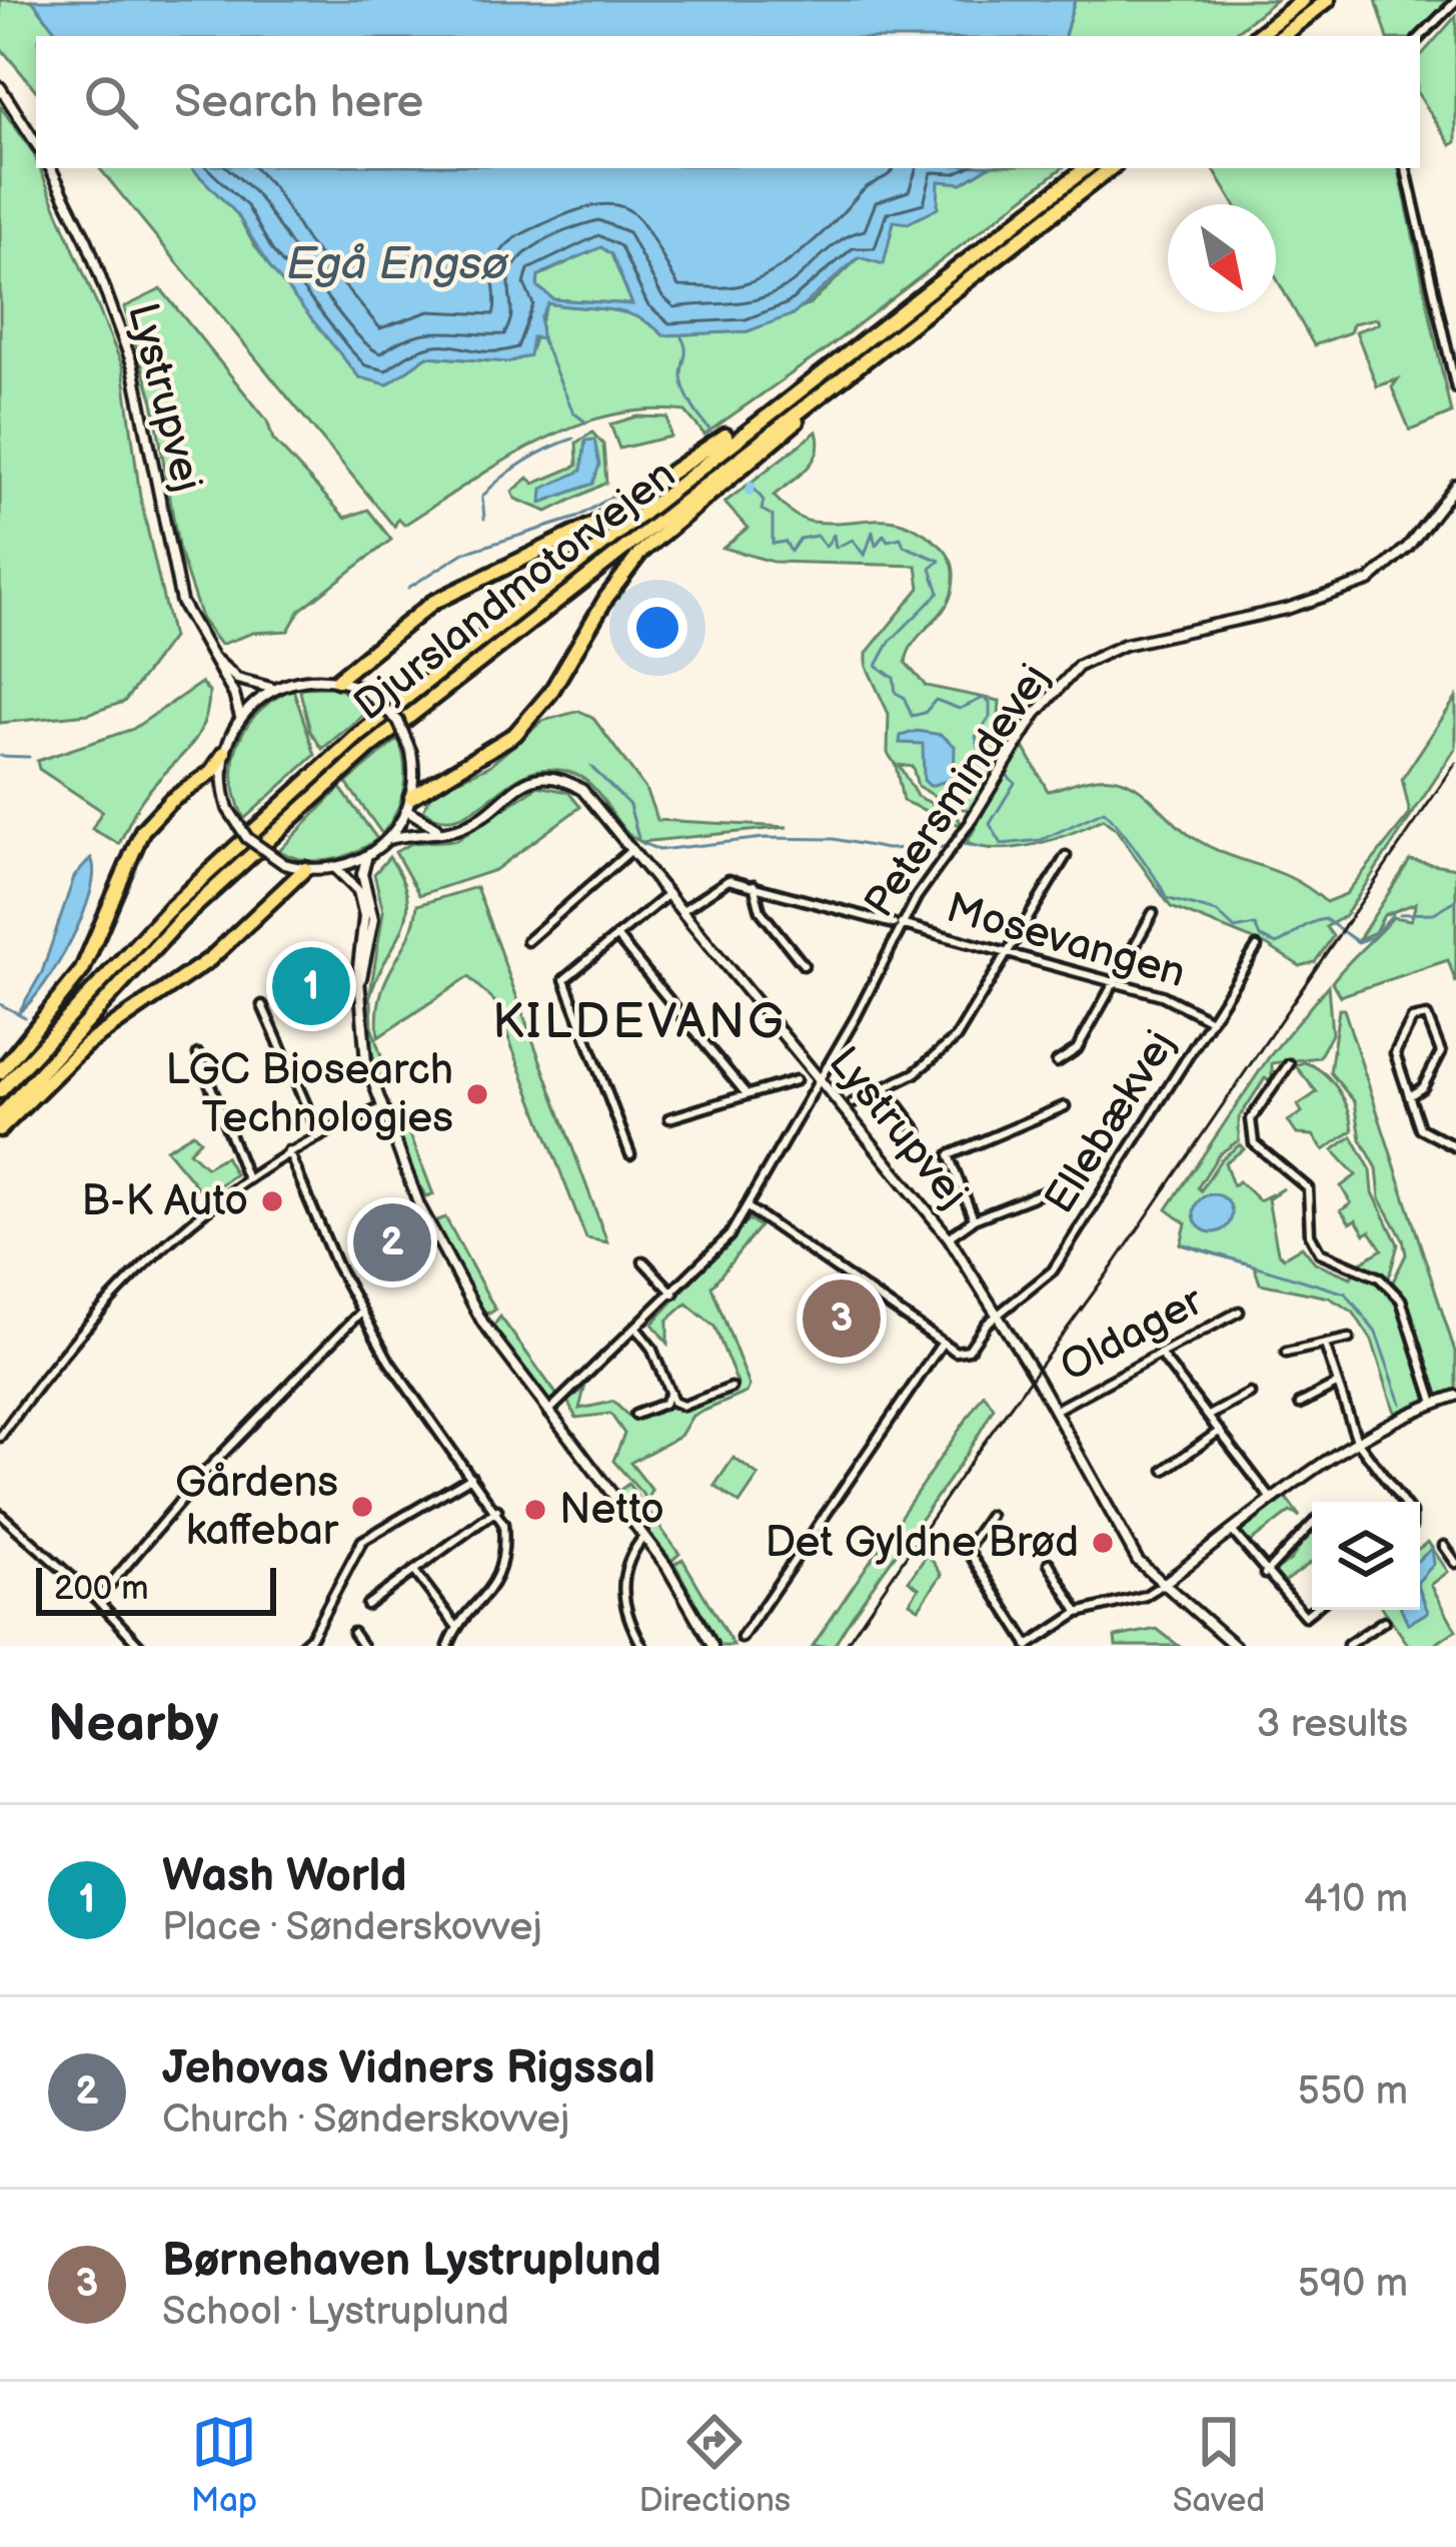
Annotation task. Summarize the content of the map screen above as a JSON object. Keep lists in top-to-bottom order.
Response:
{
  "streets": {
    "highway": ["Djurslandmotorvejen"],
    "street": [
      "Lystrupvej",
      "Petersmindevej",
      "Mosevangen",
      "Ellebækvej",
      "Oldager"
    ]
  },
  "crossings": [
    ["Lystrupvej", "Petersmindevej"],
    ["Lystrupvej", "Mosevangen"],
    ["Lystrupvej", "Ellebækvej"],
    ["Lystrupvej", "Oldager"],
    ["Petersmindevej", "Mosevangen"],
    ["Mosevangen", "Ellebækvej"]
  ],
  "districts": ["KILDEVANG"],
  "water": ["Egå Engsø"],
  "places": [
    "LGC Biosearch Technologies",
    "B-K Auto",
    "Gårdens kaffebar",
    "Netto",
    "Det Gyldne Brød"
  ],
  "scale_bar": "200 m",
  "north": "bottom right",
  "page": {
    "search": "Search here",
    "pins": ["1", "2", "3"],
    "scale": "200 m",
    "heading": ["Nearby", "3 results"],
    "list": [
      {
        "mark": "1",
        "name": "Wash World",
        "note": "Place · Sønderskovvej",
        "value": "410 m"
      },
      {
        "mark": "2",
        "name": "Jehovas Vidners Rigssal",
        "note": "Church · Sønderskovvej",
        "value": "550 m"
      },
      {
        "mark": "3",
        "name": "Børnehaven Lystruplund",
        "note": "School · Lystruplund",
        "value": "590 m"
      }
    ],
    "nav": ["Map", "Directions", "Saved"]
  }
}
